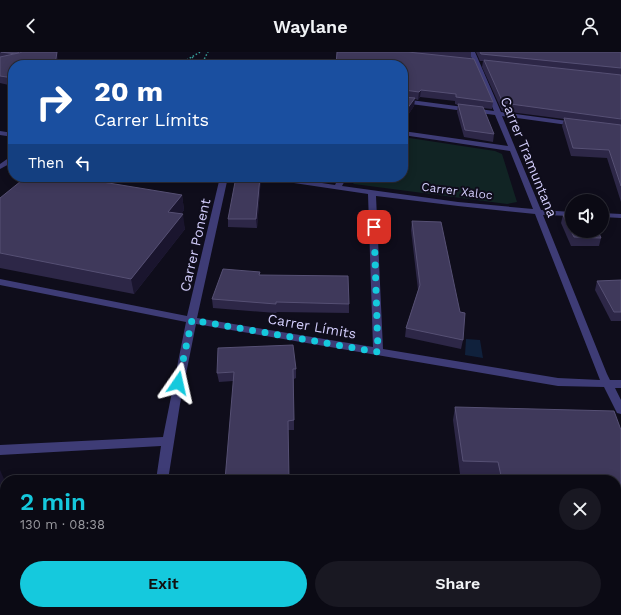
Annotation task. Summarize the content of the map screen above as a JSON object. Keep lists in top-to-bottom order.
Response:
{
  "streets": {
    "street": [
      "Carrer Tramuntana",
      "Carrer Xaloc",
      "Carrer Ponent",
      "Carrer Límits"
    ]
  },
  "crossings": [
    ["Carrer Tramuntana", "Carrer Xaloc"],
    ["Carrer Tramuntana", "Carrer Límits"],
    ["Carrer Ponent", "Carrer Límits"]
  ],
  "page": {
    "header": "Waylane",
    "turn": ["20 m", "Carrer Límits"],
    "then": "Then",
    "heading": ["2 min", "130 m · 08:38"],
    "buttons": ["Exit", "Share"]
  }
}
